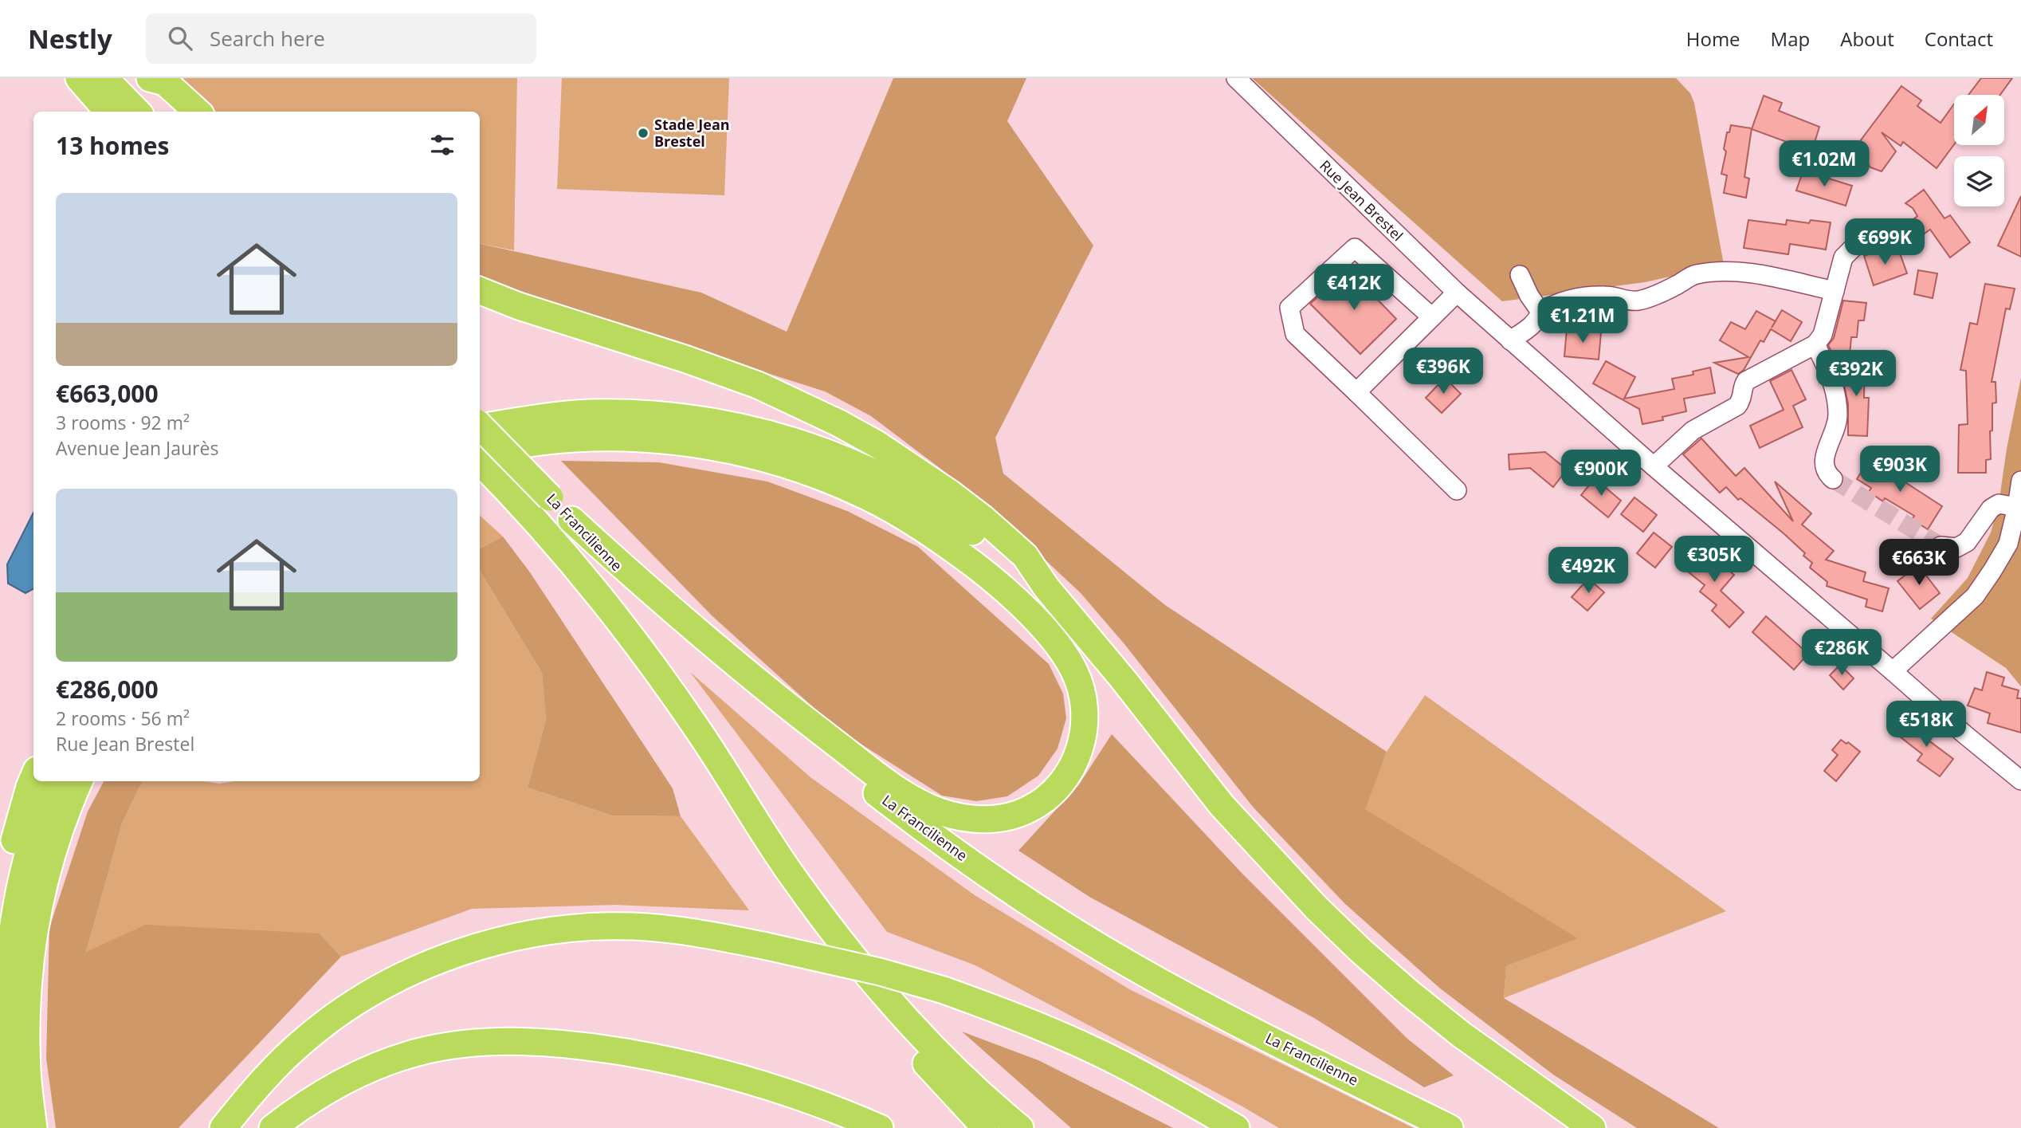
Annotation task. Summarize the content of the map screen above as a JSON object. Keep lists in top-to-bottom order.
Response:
{
  "streets": {
    "highway": ["La Francilienne"],
    "street": ["Rue Jean Brestel"]
  },
  "places": ["Stade Jean Brestel"],
  "north": "top right",
  "page": {
    "header": "Nestly",
    "search": "Search here",
    "nav": [
      "Home",
      "Map",
      "About",
      "Contact"
    ],
    "heading": "13 homes",
    "price": [
      "€1.02M",
      "€699K",
      "€412K",
      "€1.21M",
      "€396K",
      "€392K",
      "€903K",
      "€900K",
      "€305K",
      "€663K",
      "€492K",
      "€286K",
      "€518K"
    ],
    "list": [
      {
        "name": "€663,000",
        "note": "3 rooms · 92 m² · Avenue Jean Jaurès"
      },
      {
        "name": "€286,000",
        "note": "2 rooms · 56 m² · Rue Jean Brestel"
      }
    ]
  }
}
